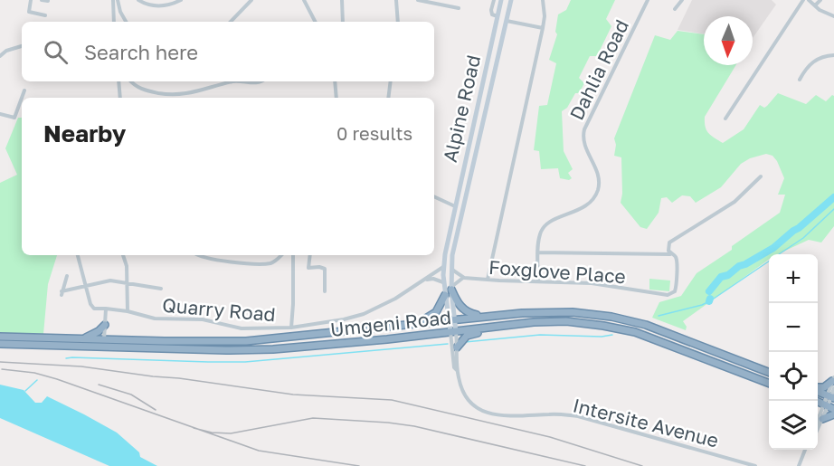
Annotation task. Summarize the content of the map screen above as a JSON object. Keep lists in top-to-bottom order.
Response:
{
  "streets": {
    "highway": ["Umgeni Road"],
    "main road": ["Alpine Road"],
    "street": [
      "Dahlia Road",
      "Foxglove Place",
      "Quarry Road",
      "Intersite Avenue"
    ]
  },
  "crossings": [
    ["Dahlia Road", "Foxglove Place"],
    ["Alpine Road", "Foxglove Place"],
    ["Alpine Road", "Quarry Road"],
    ["Alpine Road", "Umgeni Road"],
    ["Umgeni Road", "Intersite Avenue"]
  ],
  "north": "bottom",
  "page": {
    "search": "Search here",
    "heading": ["Nearby", "0 results"],
    "map_buttons": ["+", "−"]
  }
}
